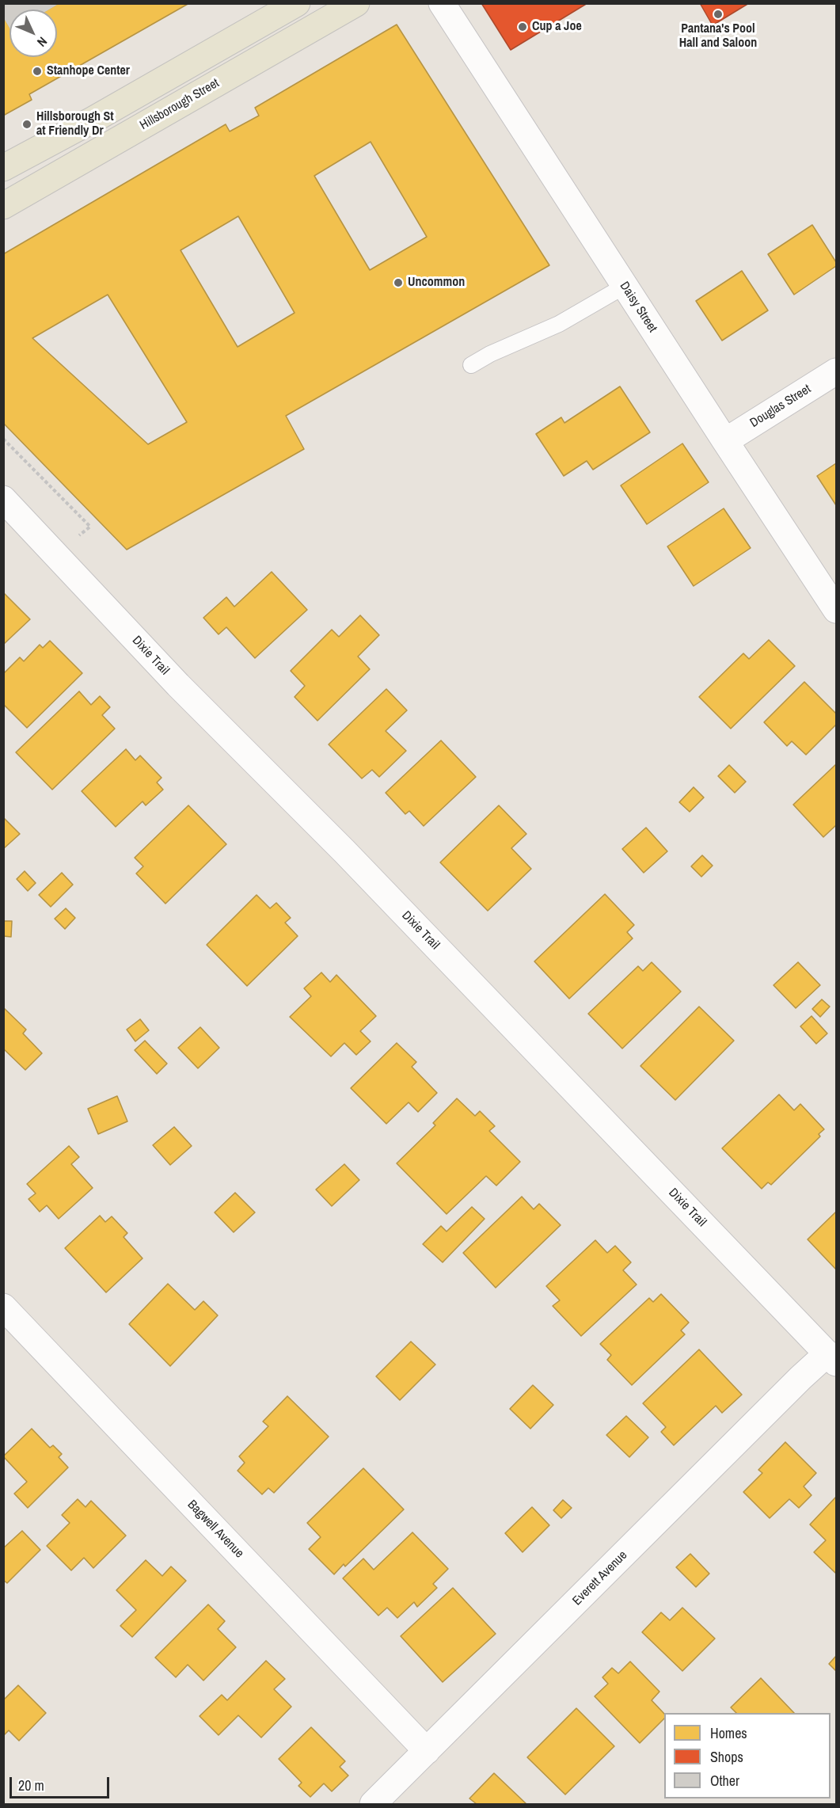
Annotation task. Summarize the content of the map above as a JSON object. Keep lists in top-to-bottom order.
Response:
{
  "streets": {
    "main road": ["Hillsborough Street"],
    "street": [
      "Daisy Street",
      "Douglas Street",
      "Dixie Trail",
      "Bagwell Avenue",
      "Everett Avenue"
    ]
  },
  "crossings": [
    ["Daisy Street", "Douglas Street"],
    ["Dixie Trail", "Everett Avenue"],
    ["Bagwell Avenue", "Everett Avenue"]
  ],
  "places": [
    "Pantana's Pool Hall and Saloon",
    "Cup a Joe",
    "Stanhope Center",
    "Hillsborough St at Friendly Dr",
    "Uncommon"
  ],
  "legend": ["Homes", "Shops", "Other"],
  "scale_bar": "20 m",
  "north": "bottom right"
}
